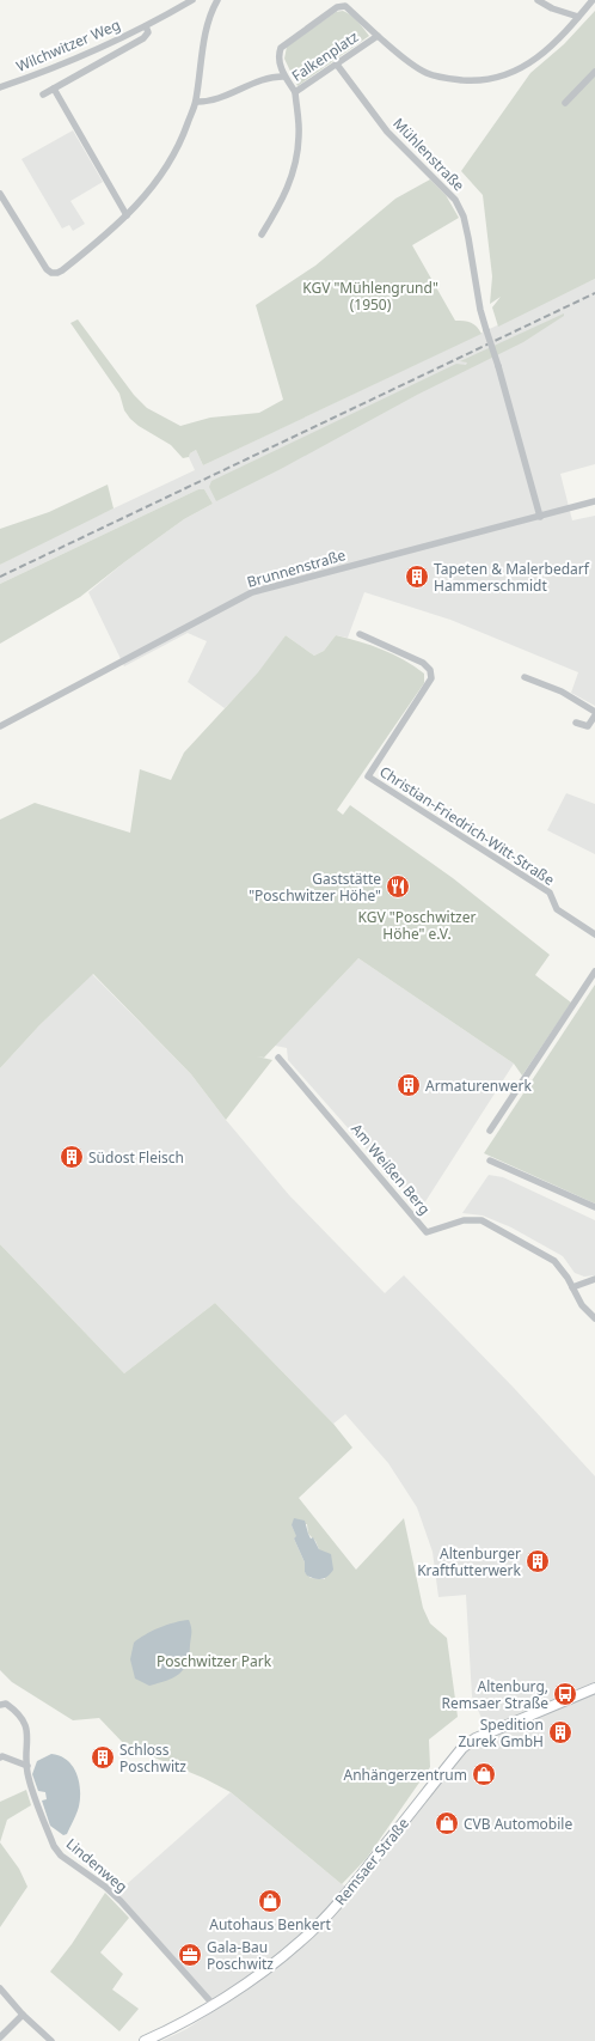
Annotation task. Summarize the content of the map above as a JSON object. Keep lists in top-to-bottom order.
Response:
{
  "streets": {
    "street": [
      "Wilchwitzer Weg",
      "Falkenplatz",
      "Mühlenstraße",
      "Brunnenstraße",
      "Christian-Friedrich-Witt-Straße",
      "Am Weißen Berg",
      "Remsaer Straße",
      "Lindenweg"
    ]
  },
  "crossings": [
    ["Falkenplatz", "Mühlenstraße"],
    ["Mühlenstraße", "Brunnenstraße"],
    ["Remsaer Straße", "Lindenweg"]
  ],
  "parks": ["KGV \"Mühlengrund\" (1950)", "KGV \"Poschwitzer Höhe\" e.V.", "Poschwitzer Park"],
  "places": {
    "building": [
      "Tapeten & Malerbedarf Hammerschmidt",
      "Armaturenwerk",
      "Südost Fleisch",
      "Altenburger Kraftfutterwerk",
      "Spedition Zurek GmbH",
      "Schloss Poschwitz"
    ],
    "restaurant": ["Gaststätte \"Poschwitzer Höhe\""],
    "bus stop": ["Altenburg, Remsaer Straße"],
    "shop": ["Anhängerzentrum", "CVB Automobile", "Autohaus Benkert"],
    "office": ["Gala-Bau Poschwitz"]
  }
}
